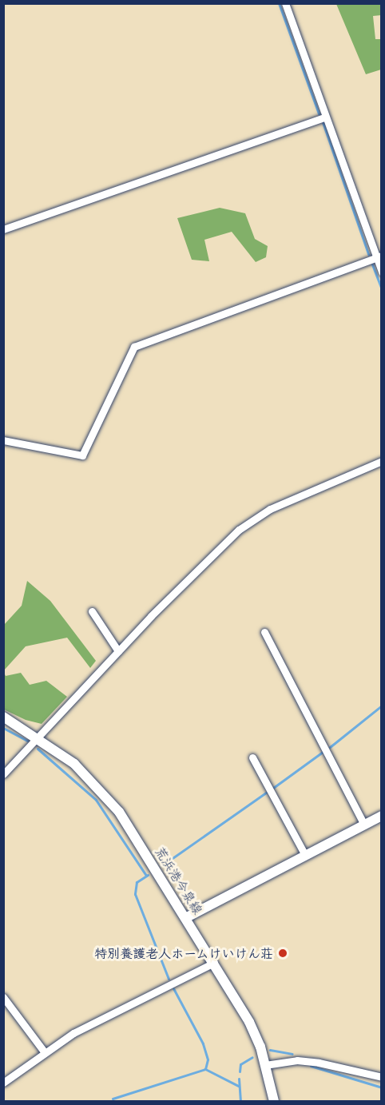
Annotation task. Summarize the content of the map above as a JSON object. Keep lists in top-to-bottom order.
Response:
{
  "streets": {
    "main road": ["荒浜港今泉線"]
  },
  "places": ["特別養護老人ホームけいけん荘"]
}
